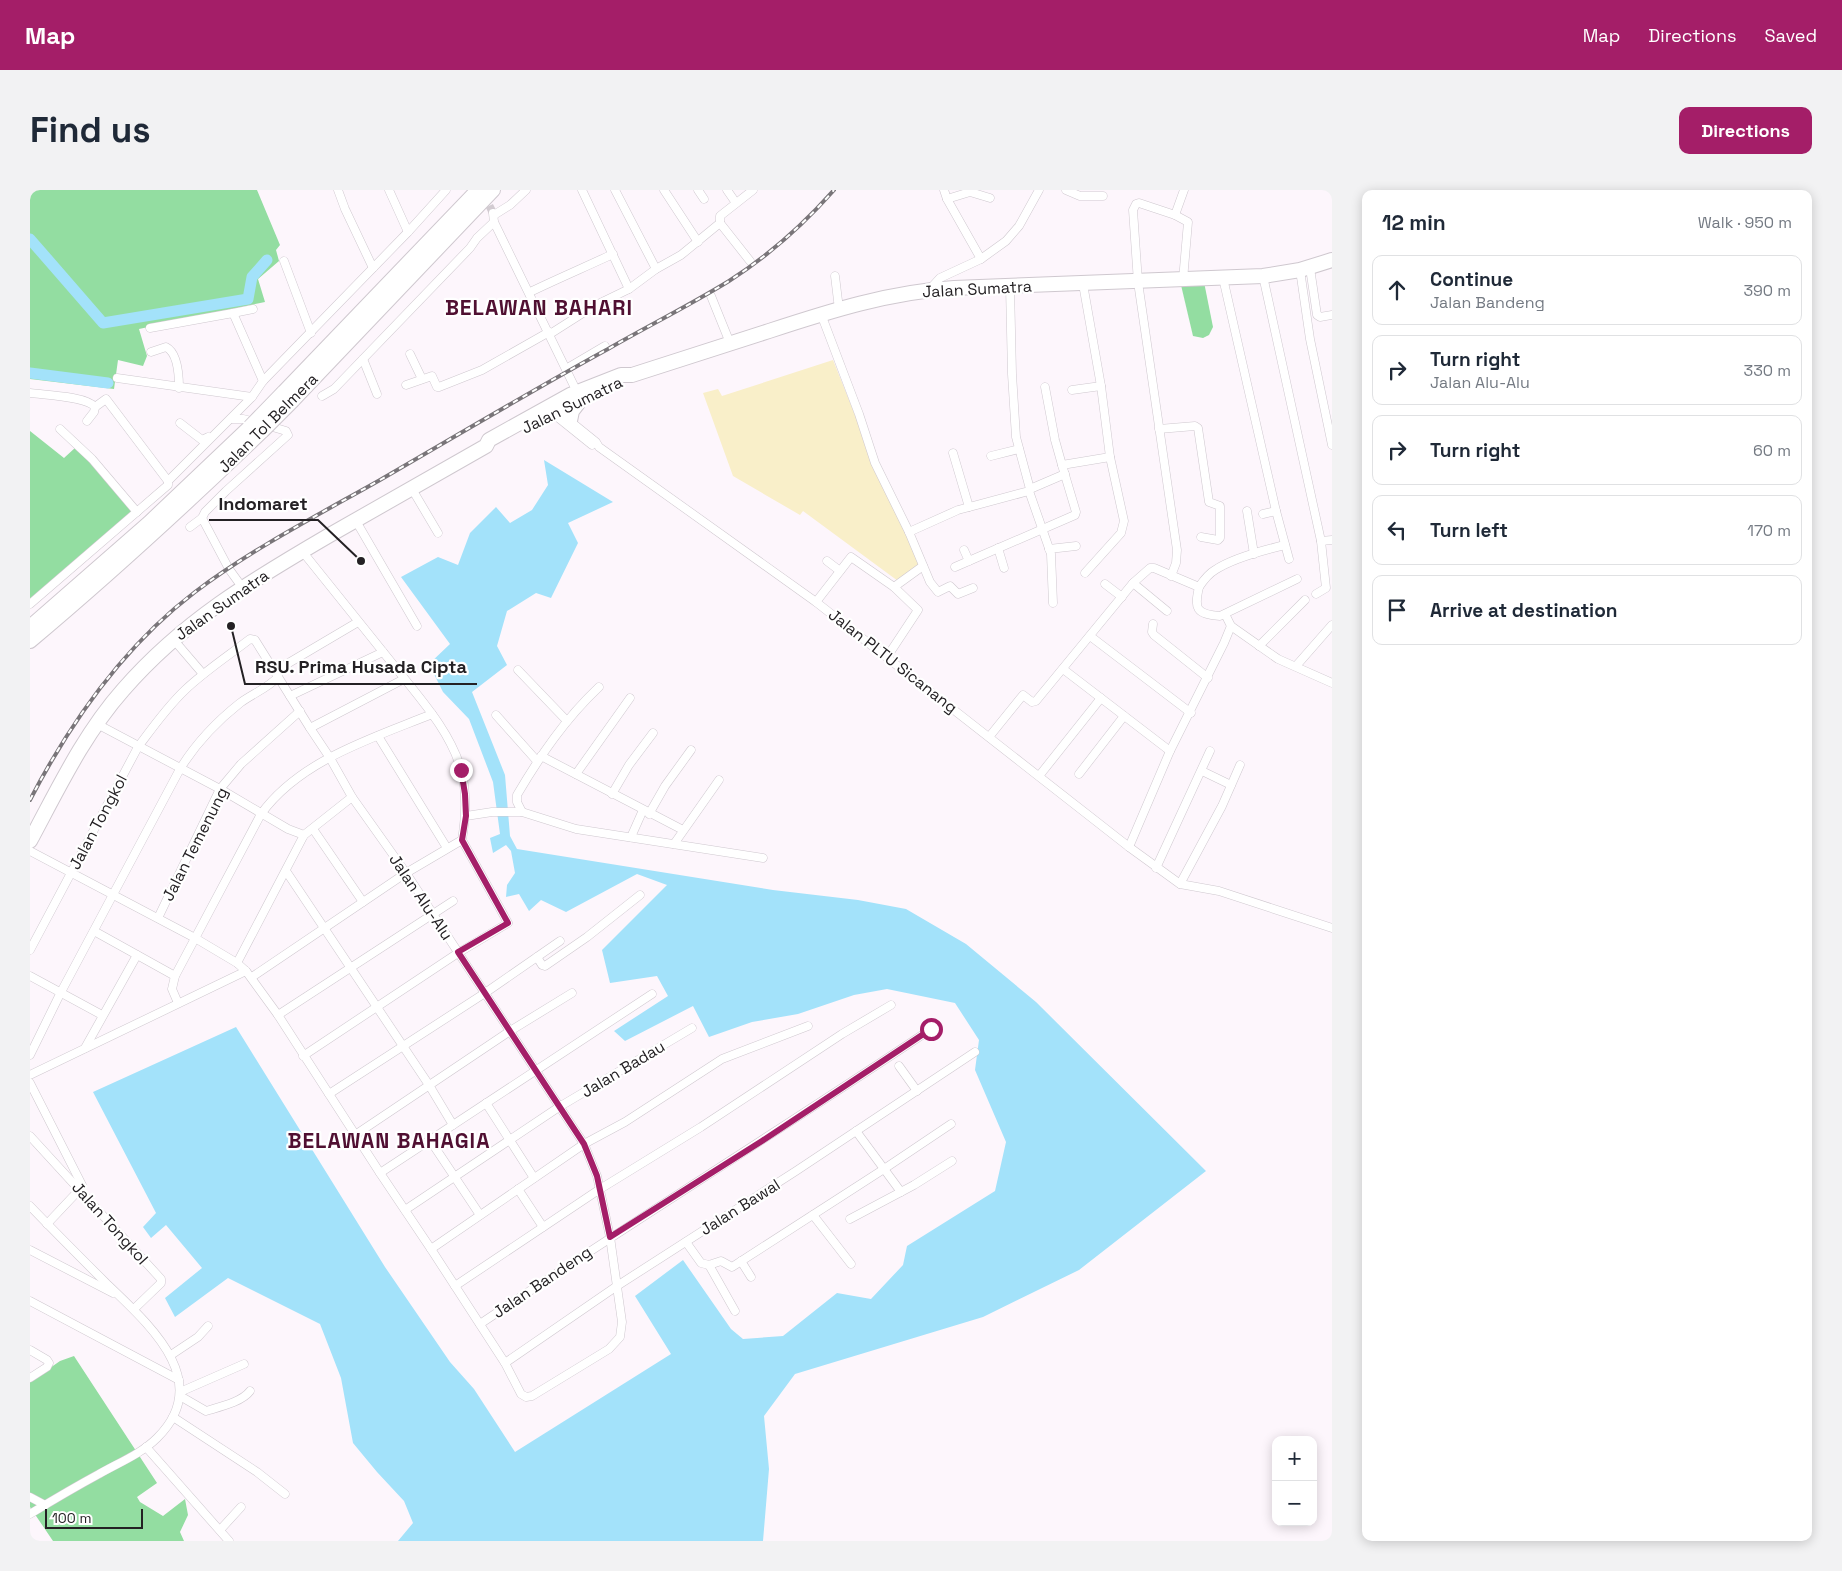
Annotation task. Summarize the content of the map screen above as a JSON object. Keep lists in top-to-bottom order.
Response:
{
  "streets": {
    "highway": ["Jalan Sumatra", "Jalan Tol Belmera"],
    "street": [
      "Jalan PLTU Sicanang",
      "Jalan Tongkol",
      "Jalan Temenung",
      "Jalan Alu-Alu",
      "Jalan Badau",
      "Jalan Bawal",
      "Jalan Bandeng"
    ]
  },
  "crossings": [
    ["Jalan Sumatra", "Jalan PLTU Sicanang"],
    ["Jalan Tongkol", "Jalan Alu-Alu"],
    ["Jalan Temenung", "Jalan Alu-Alu"],
    ["Jalan Alu-Alu", "Jalan Badau"],
    ["Jalan Alu-Alu", "Jalan Bawal"],
    ["Jalan Alu-Alu", "Jalan Bandeng"]
  ],
  "districts": ["BELAWAN BAHARI", "BELAWAN BAHAGIA"],
  "places": ["Indomaret", "RSU. Prima Husada Cipta"],
  "scale_bar": "100 m",
  "page": {
    "header": "Map",
    "nav": ["Map", "Directions", "Saved"],
    "buttons": "Directions",
    "title": "Find us",
    "heading": ["12 min", "Walk · 950 m"],
    "list": [
      ["Continue", "Jalan Bandeng", "390 m"],
      ["Turn right", "Jalan Alu-Alu", "330 m"],
      ["Turn right", "60 m"],
      ["Turn left", "170 m"],
      "Arrive at destination"
    ],
    "map_buttons": ["+", "−"],
    "scale": "100 m"
  }
}
